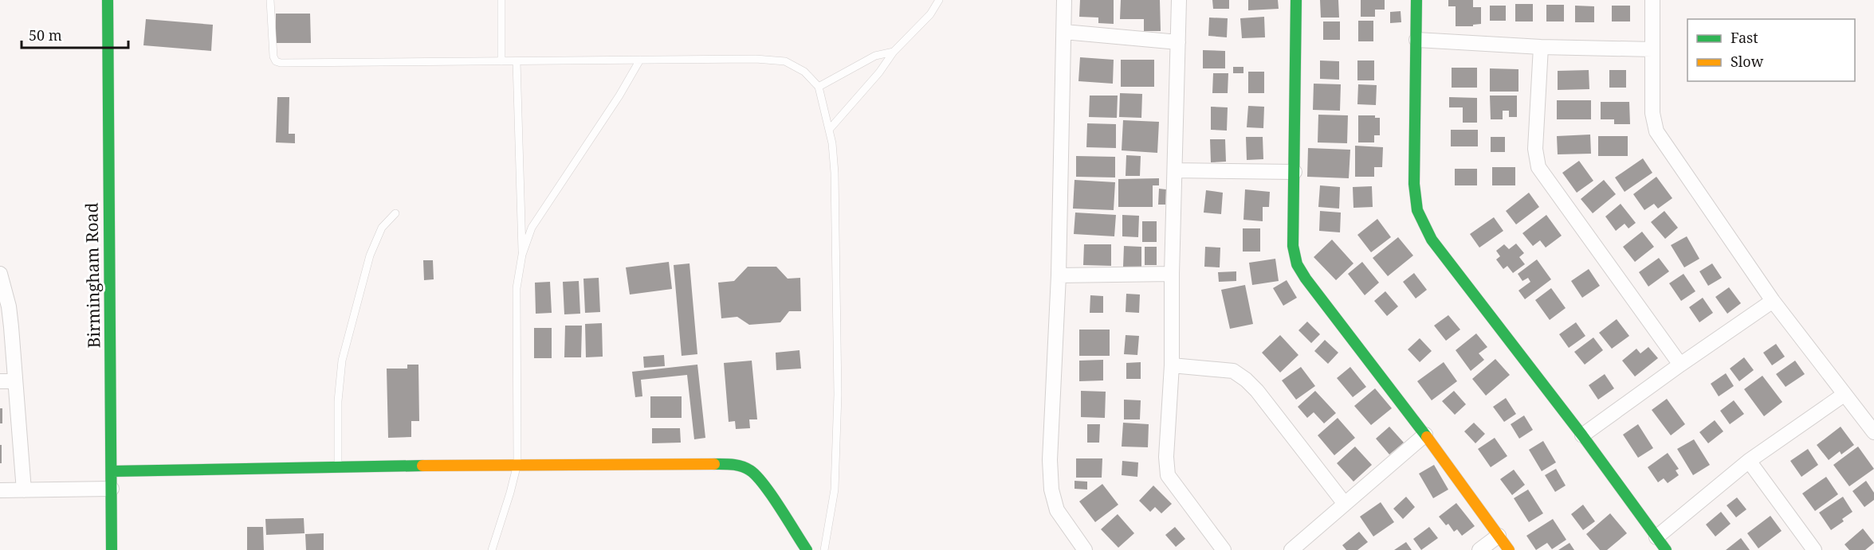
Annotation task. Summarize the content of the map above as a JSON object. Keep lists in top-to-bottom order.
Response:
{
  "streets": {
    "street": ["Birmingham Road"]
  },
  "legend": ["Fast", "Slow"],
  "scale_bar": "50 m"
}
